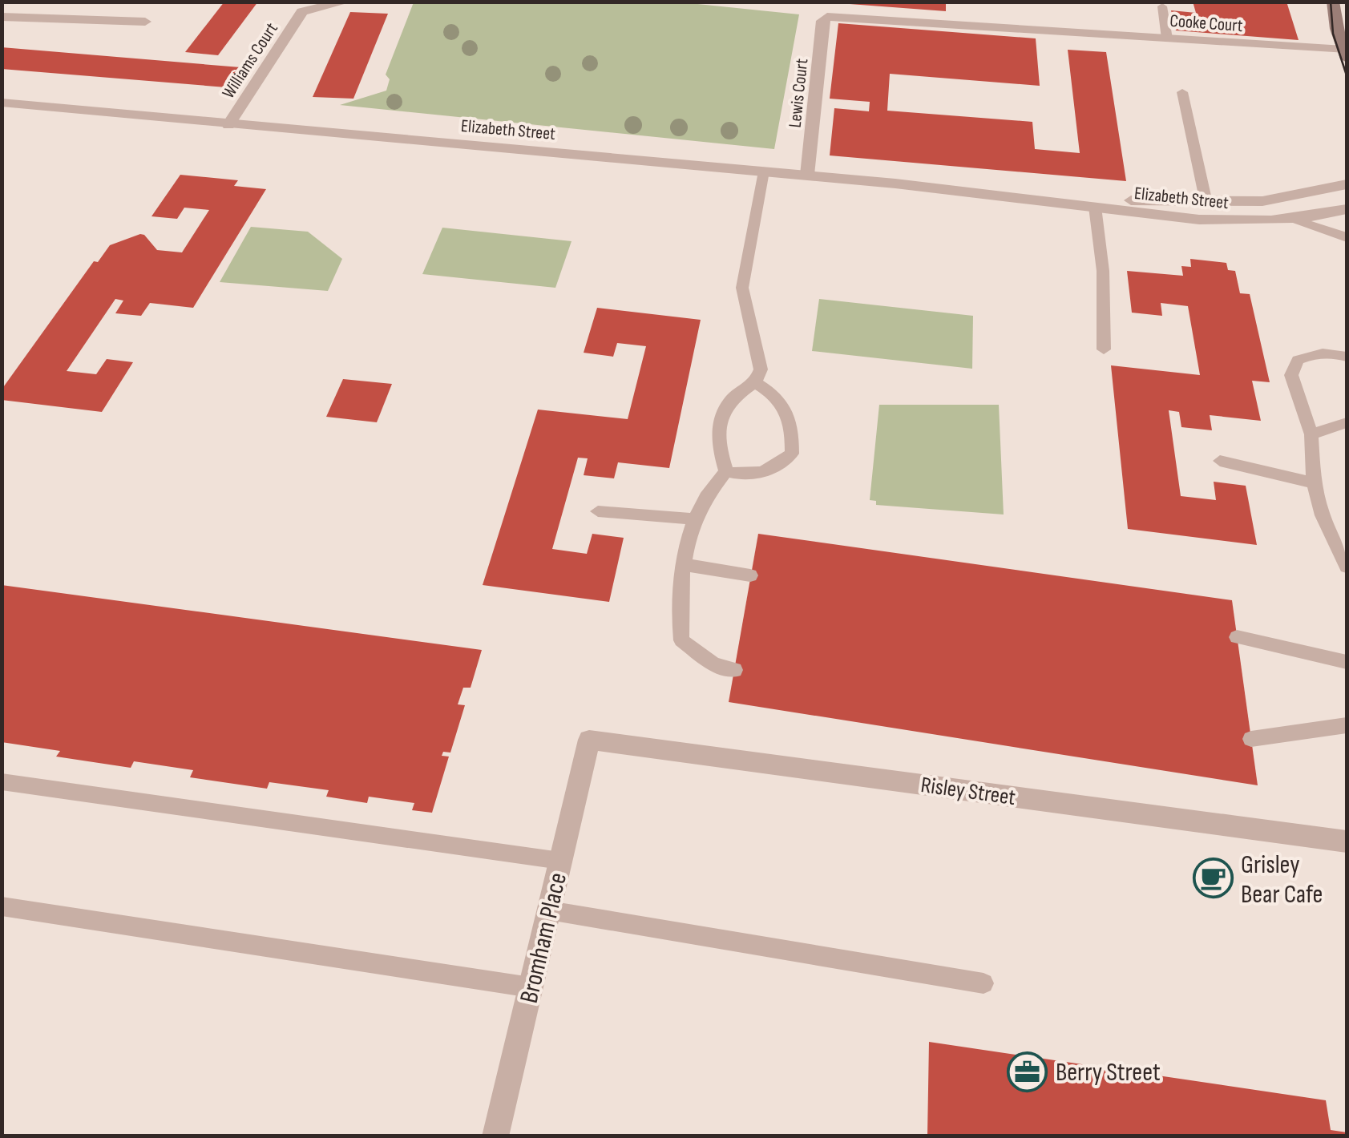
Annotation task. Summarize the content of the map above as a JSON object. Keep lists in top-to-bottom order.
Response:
{
  "streets": {
    "street": [
      "Cooke Court",
      "Williams Court",
      "Lewis Court",
      "Elizabeth Street",
      "Risley Street",
      "Bromham Place"
    ]
  },
  "crossings": [
    ["Cooke Court", "Lewis Court"],
    ["Williams Court", "Elizabeth Street"],
    ["Lewis Court", "Elizabeth Street"],
    ["Risley Street", "Bromham Place"]
  ],
  "places": {
    "cafe": ["Grisley Bear Cafe"],
    "office": ["Berry Street"]
  }
}
